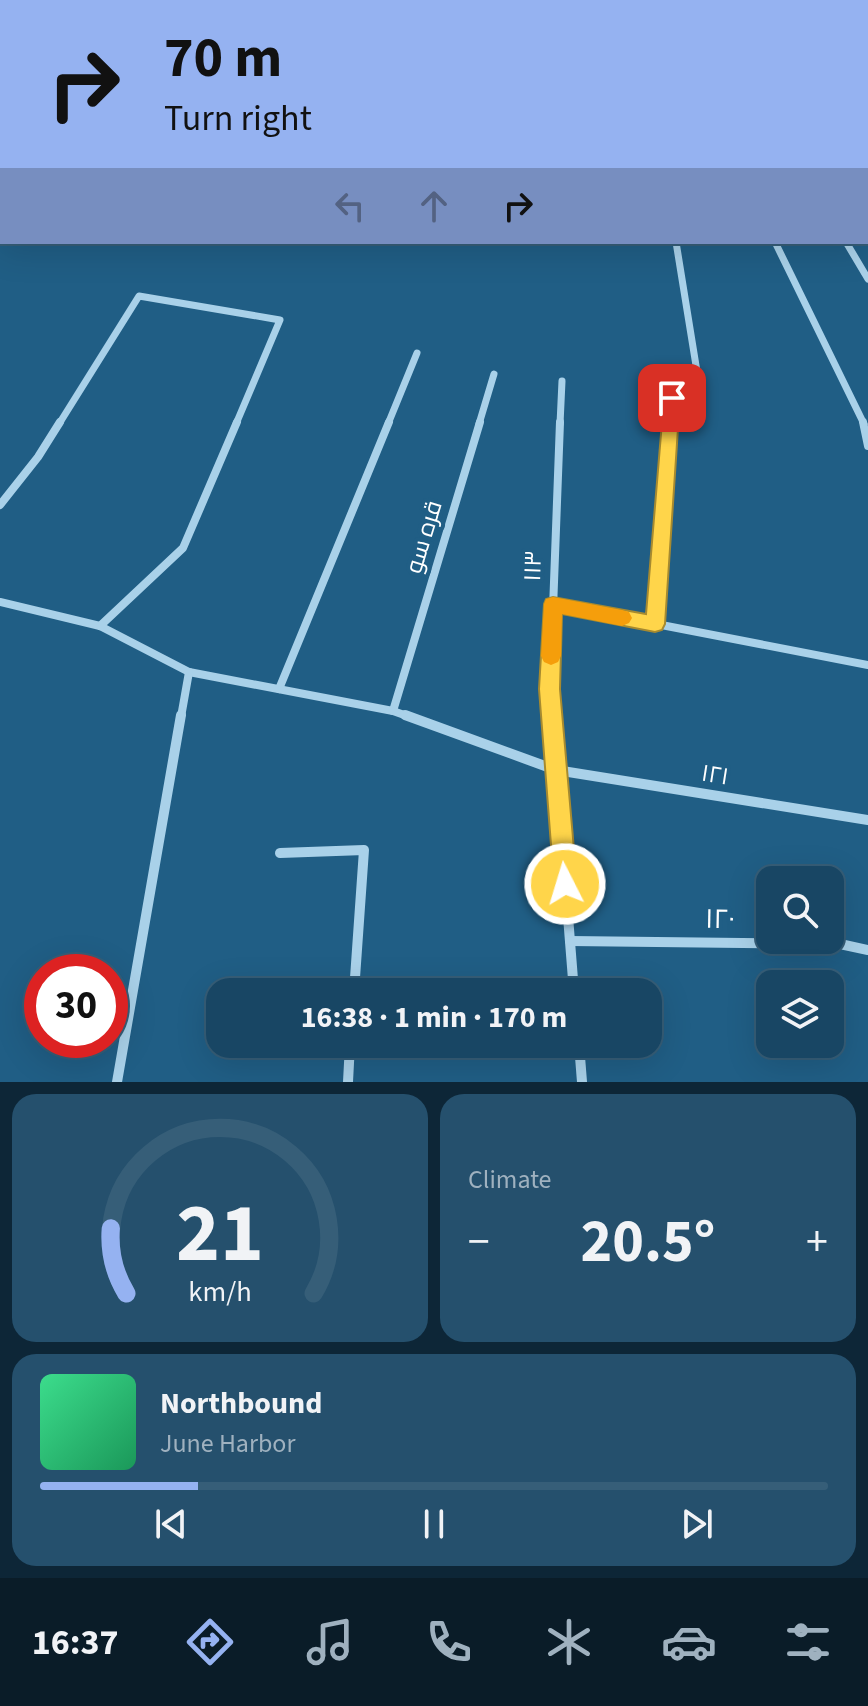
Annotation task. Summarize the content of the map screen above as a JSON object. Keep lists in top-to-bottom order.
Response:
{
  "streets": {
    "street": [
      "قره سو",
      "۱۱۳",
      "۱۲۱",
      "۱۲۰"
    ]
  },
  "crossings": [
    ["قره سو", "۱۲۱"],
    ["۱۱۳", "۱۲۱"],
    ["۱۱۳", "۱۲۰"]
  ],
  "page": {
    "turn": ["70 m", "Turn right"],
    "limit": "30",
    "trip": "16:38 · 1 min · 170 m",
    "tile": "Climate",
    "heat": ["−", "20.5°", "+"],
    "song": ["Northbound", "June Harbor"],
    "tabs": "16:37",
    "gauge": ["21", "km/h"]
  }
}
